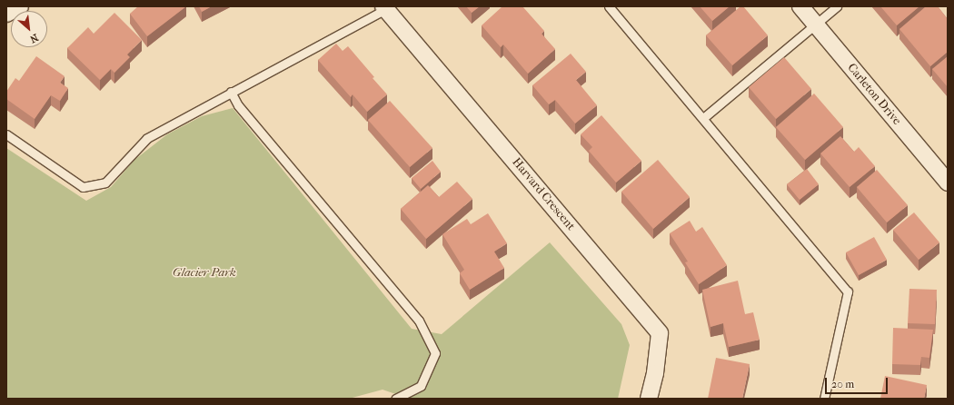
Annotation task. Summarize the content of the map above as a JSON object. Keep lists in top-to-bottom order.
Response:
{
  "streets": {
    "street": ["Carleton Drive", "Harvard Crescent"]
  },
  "parks": ["Glacier Park"],
  "scale_bar": "20 m",
  "north": "bottom right"
}
